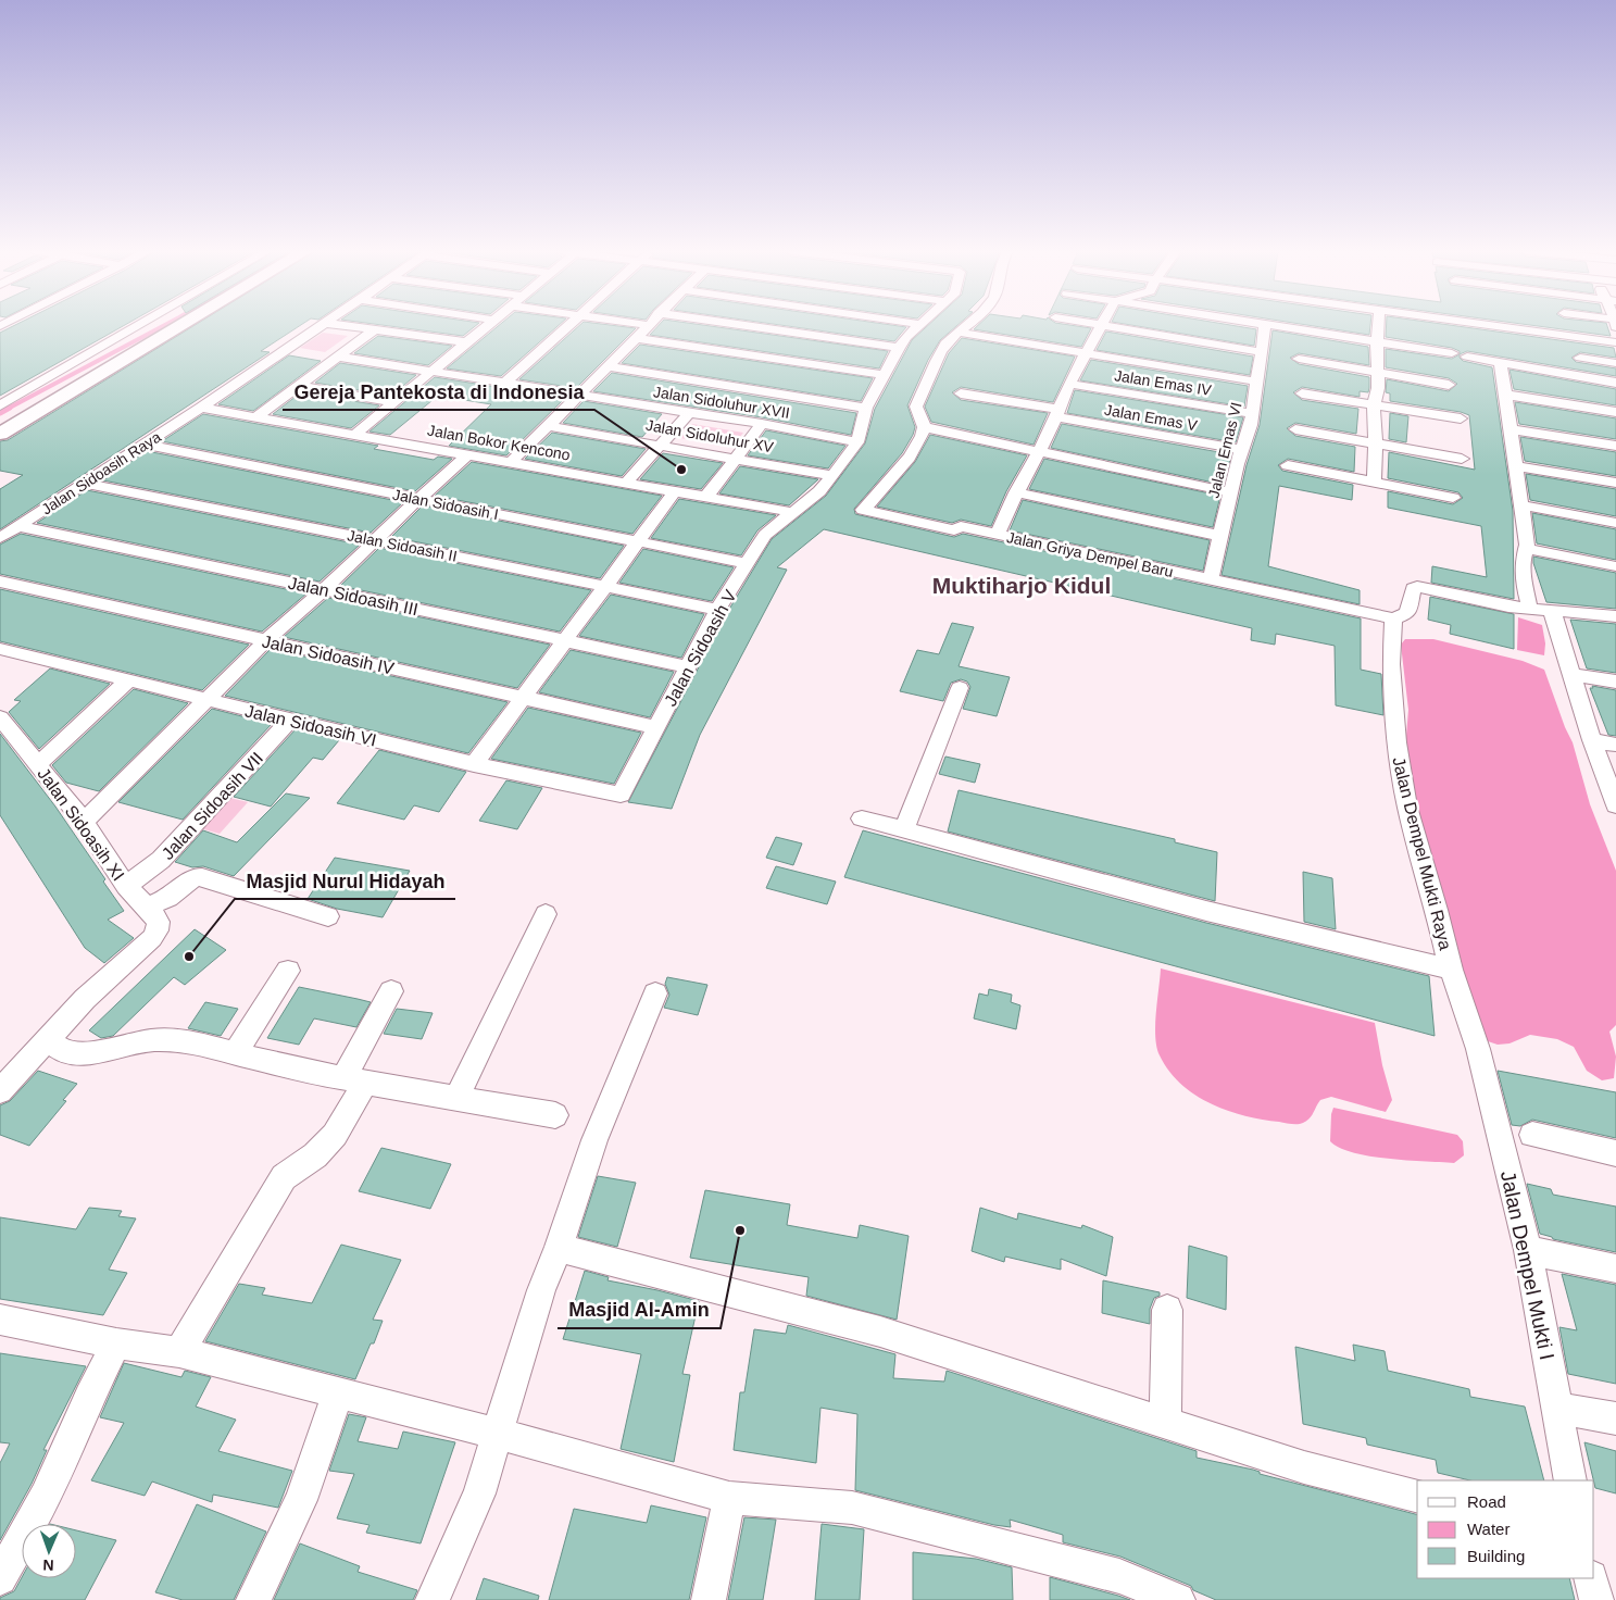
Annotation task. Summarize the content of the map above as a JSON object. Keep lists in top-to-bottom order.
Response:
{
  "streets": {
    "street": [
      "Jalan Emas IV",
      "Jalan Sidoluhur XVII",
      "Jalan Emas V",
      "Jalan Sidoluhur XV",
      "Jalan Bokor Kencono",
      "Jalan Emas VI",
      "Jalan Sidoasih Raya",
      "Jalan Sidoasih I",
      "Jalan Sidoasih II",
      "Jalan Griya Dempel Baru",
      "Jalan Sidoasih III",
      "Jalan Sidoasih V",
      "Jalan Sidoasih IV",
      "Jalan Sidoasih VI",
      "Jalan Sidoasih VII",
      "Jalan Sidoasih XI",
      "Jalan Dempel Mukti Raya",
      "Jalan Dempel Mukti I"
    ]
  },
  "crossings": [
    ["Jalan Emas IV", "Jalan Emas VI"],
    ["Jalan Emas IV", "Jalan Griya Dempel Baru"],
    ["Jalan Sidoluhur XVII", "Jalan Sidoasih V"],
    ["Jalan Emas V", "Jalan Emas VI"],
    ["Jalan Emas V", "Jalan Griya Dempel Baru"],
    ["Jalan Sidoluhur XV", "Jalan Sidoasih V"],
    ["Jalan Bokor Kencono", "Jalan Sidoasih Raya"],
    ["Jalan Bokor Kencono", "Jalan Sidoasih V"],
    ["Jalan Emas VI", "Jalan Griya Dempel Baru"],
    ["Jalan Sidoasih Raya", "Jalan Sidoasih I"],
    ["Jalan Sidoasih Raya", "Jalan Sidoasih II"],
    ["Jalan Sidoasih Raya", "Jalan Sidoasih III"],
    ["Jalan Sidoasih I", "Jalan Sidoasih V"],
    ["Jalan Sidoasih II", "Jalan Sidoasih V"],
    ["Jalan Griya Dempel Baru", "Jalan Dempel Mukti Raya"],
    ["Jalan Sidoasih III", "Jalan Sidoasih V"],
    ["Jalan Sidoasih V", "Jalan Sidoasih IV"],
    ["Jalan Sidoasih V", "Jalan Sidoasih VI"],
    ["Jalan Sidoasih VI", "Jalan Sidoasih VII"],
    ["Jalan Sidoasih VII", "Jalan Sidoasih XI"],
    ["Jalan Dempel Mukti Raya", "Jalan Dempel Mukti I"]
  ],
  "districts": ["Muktiharjo Kidul"],
  "places": ["Gereja Pantekosta di Indonesia", "Masjid Nurul Hidayah", "Masjid Al-Amin"],
  "legend": ["Road", "Water", "Building"],
  "north": "bottom"
}
